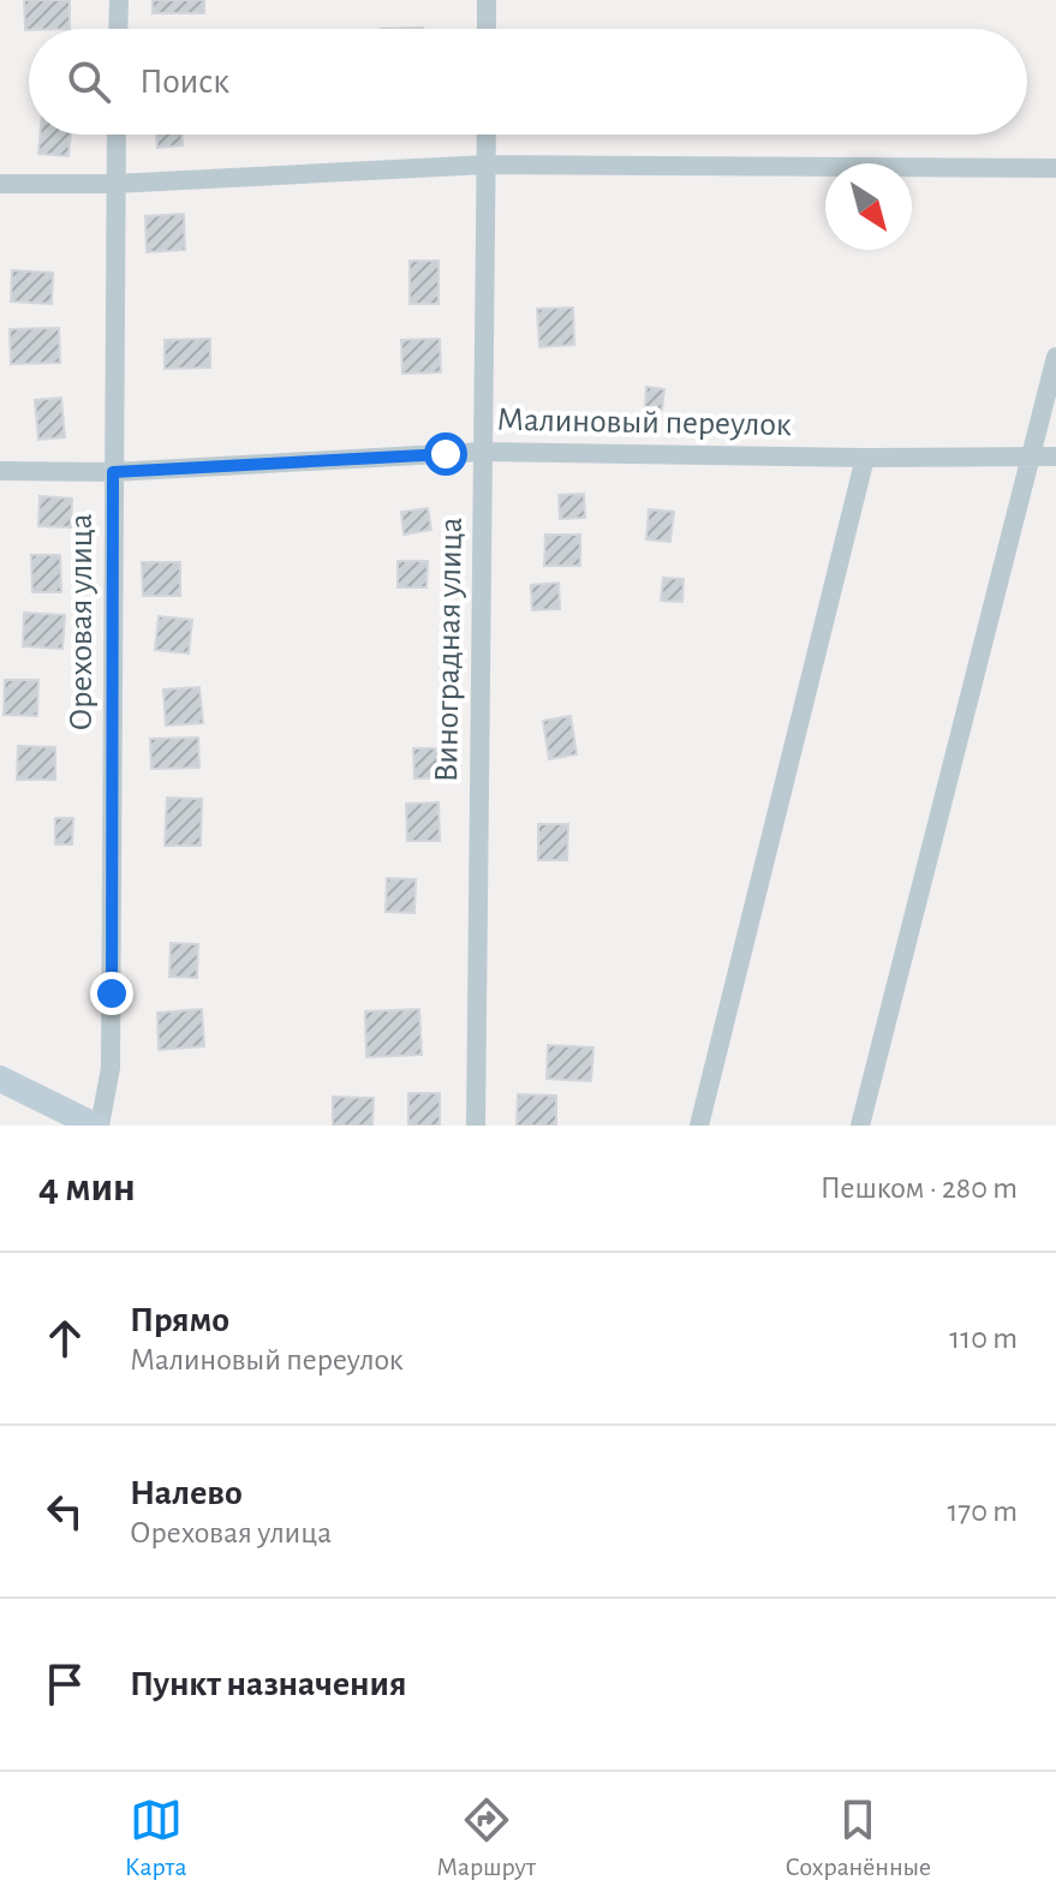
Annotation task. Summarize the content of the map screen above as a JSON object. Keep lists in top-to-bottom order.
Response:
{
  "streets": {
    "street": ["Малиновый переулок", "Ореховая улица", "Виноградная улица"]
  },
  "crossings": [
    ["Малиновый переулок", "Ореховая улица"],
    ["Малиновый переулок", "Виноградная улица"]
  ],
  "north": "bottom right",
  "page": {
    "search": "Поиск",
    "heading": ["4 мин", "Пешком · 280 m"],
    "list": [
      ["Прямо", "Малиновый переулок", "110 m"],
      ["Налево", "Ореховая улица", "170 m"],
      "Пункт назначения"
    ],
    "nav": ["Карта", "Маршрут", "Сохранённые"]
  }
}
